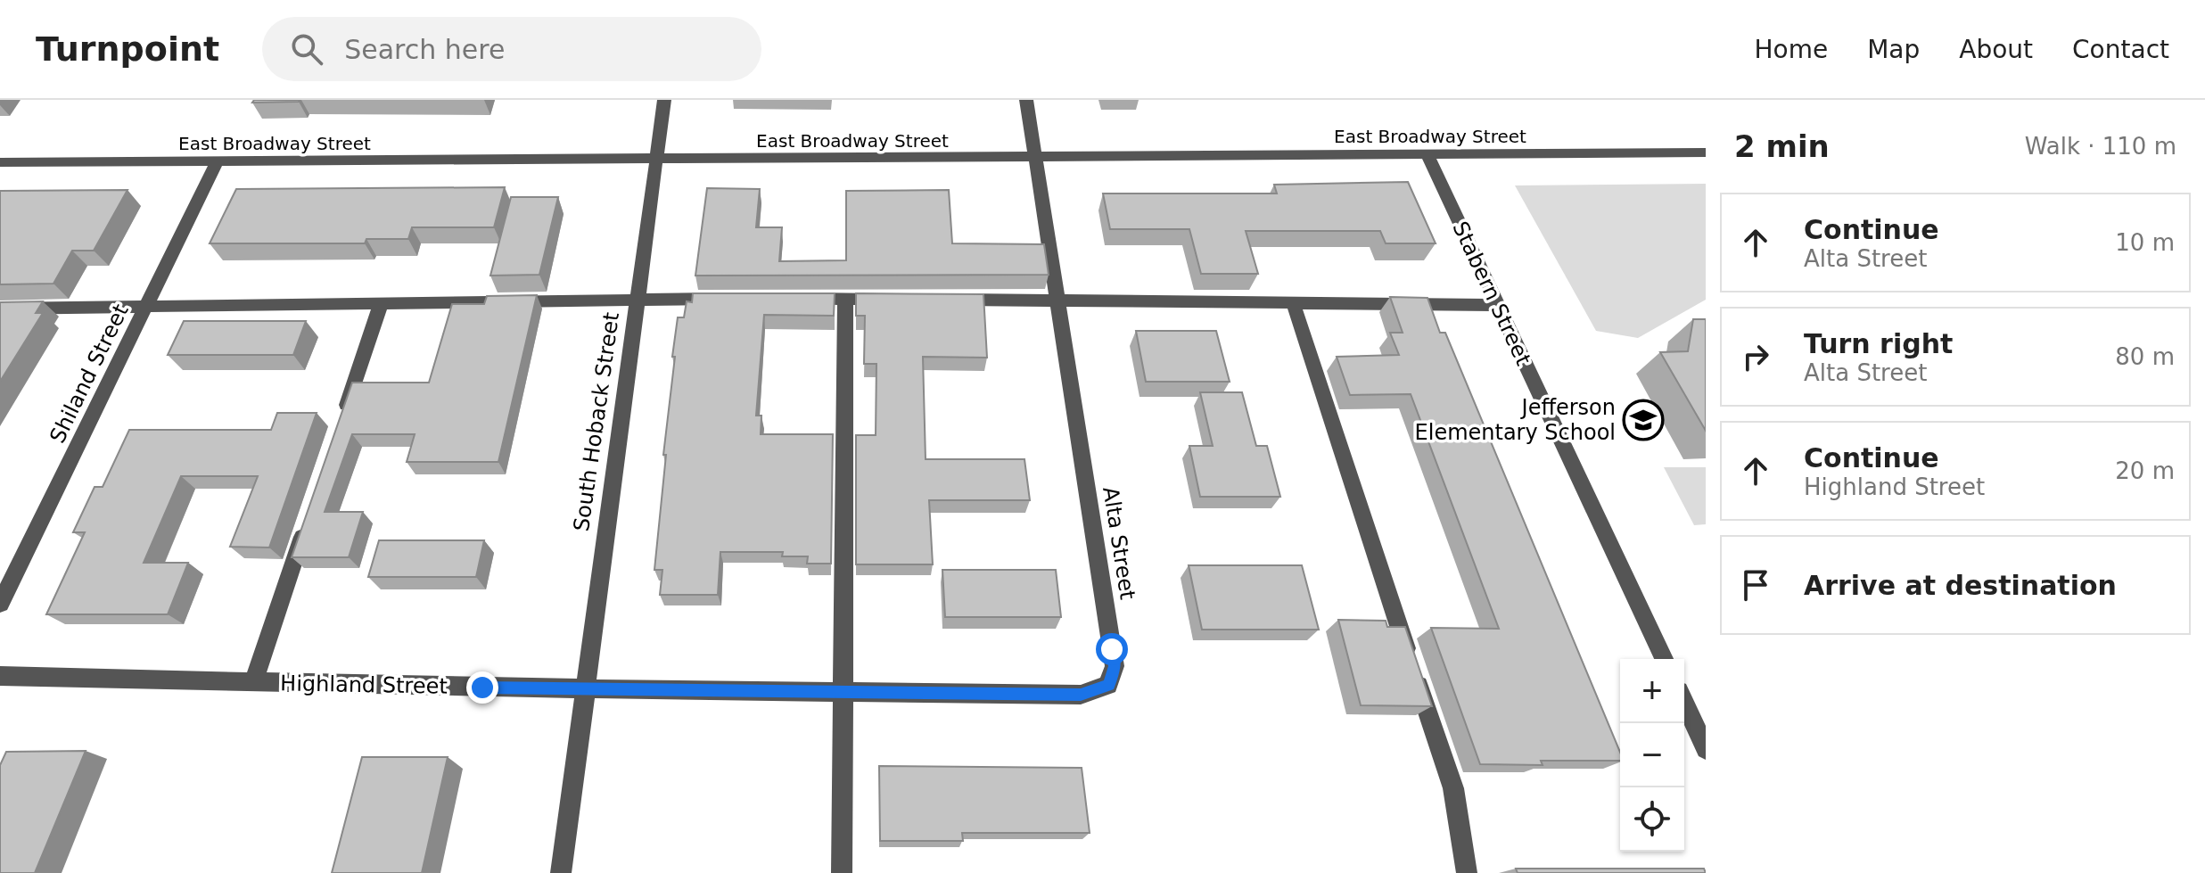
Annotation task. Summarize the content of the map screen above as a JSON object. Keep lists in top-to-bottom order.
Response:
{
  "streets": {
    "street": [
      "East Broadway Street",
      "Stabern Street",
      "Shiland Street",
      "South Hoback Street",
      "Alta Street",
      "Highland Street"
    ]
  },
  "crossings": [
    ["East Broadway Street", "Stabern Street"],
    ["East Broadway Street", "Shiland Street"],
    ["East Broadway Street", "South Hoback Street"],
    ["East Broadway Street", "Alta Street"],
    ["South Hoback Street", "Alta Street"],
    ["South Hoback Street", "Highland Street"],
    ["Alta Street", "Highland Street"]
  ],
  "places": {
    "school or university": ["Jefferson Elementary School"]
  },
  "page": {
    "header": "Turnpoint",
    "search": "Search here",
    "nav": [
      "Home",
      "Map",
      "About",
      "Contact"
    ],
    "heading": ["2 min", "Walk · 110 m"],
    "list": [
      ["Continue", "Alta Street", "10 m"],
      ["Turn right", "Alta Street", "80 m"],
      ["Continue", "Highland Street", "20 m"],
      "Arrive at destination"
    ],
    "map_buttons": ["+", "−"]
  }
}
